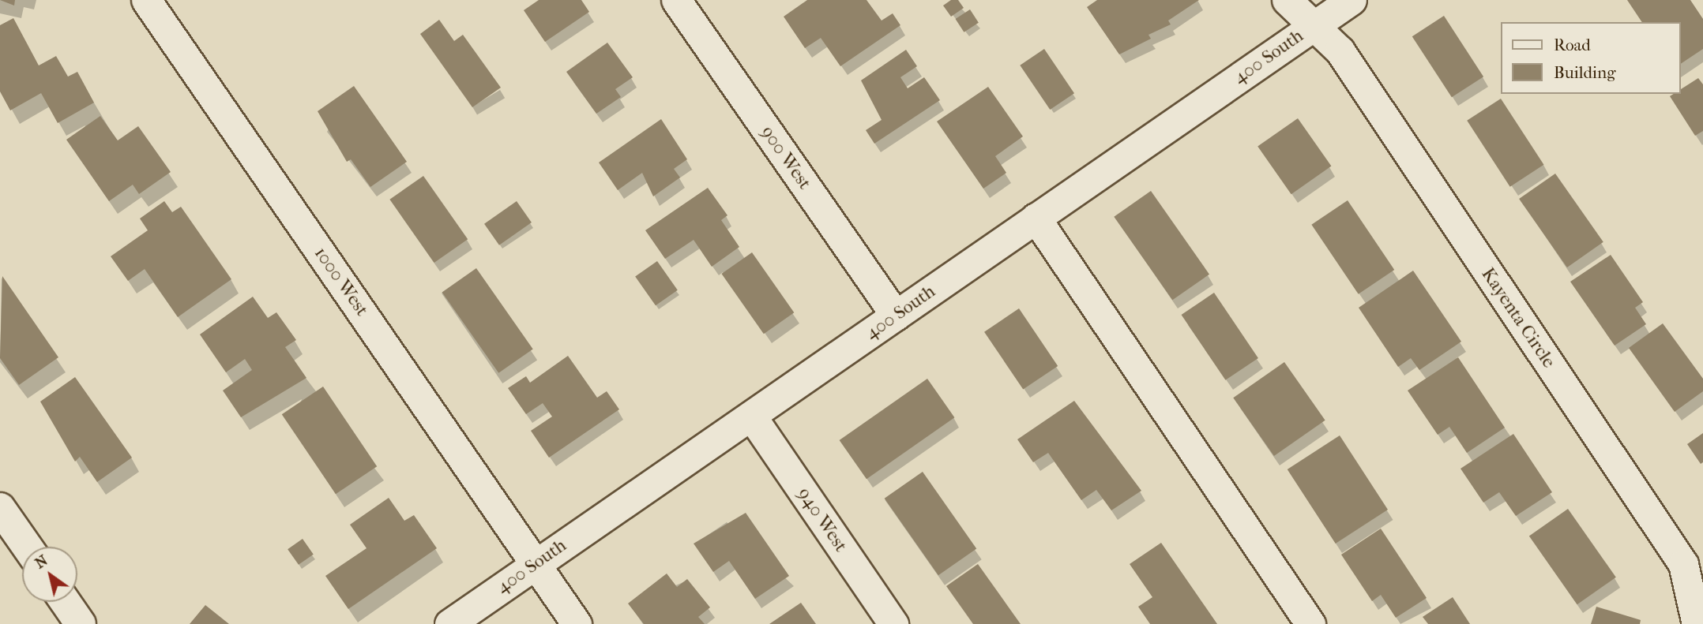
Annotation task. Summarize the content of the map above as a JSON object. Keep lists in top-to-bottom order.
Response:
{
  "streets": {
    "street": [
      "400 South",
      "900 West",
      "1000 West",
      "Kayenta Circle",
      "940 West"
    ]
  },
  "crossings": [
    ["400 South", "900 West"],
    ["400 South", "1000 West"],
    ["400 South", "Kayenta Circle"],
    ["400 South", "940 West"]
  ],
  "legend": ["Road", "Building"],
  "north": "top left"
}
